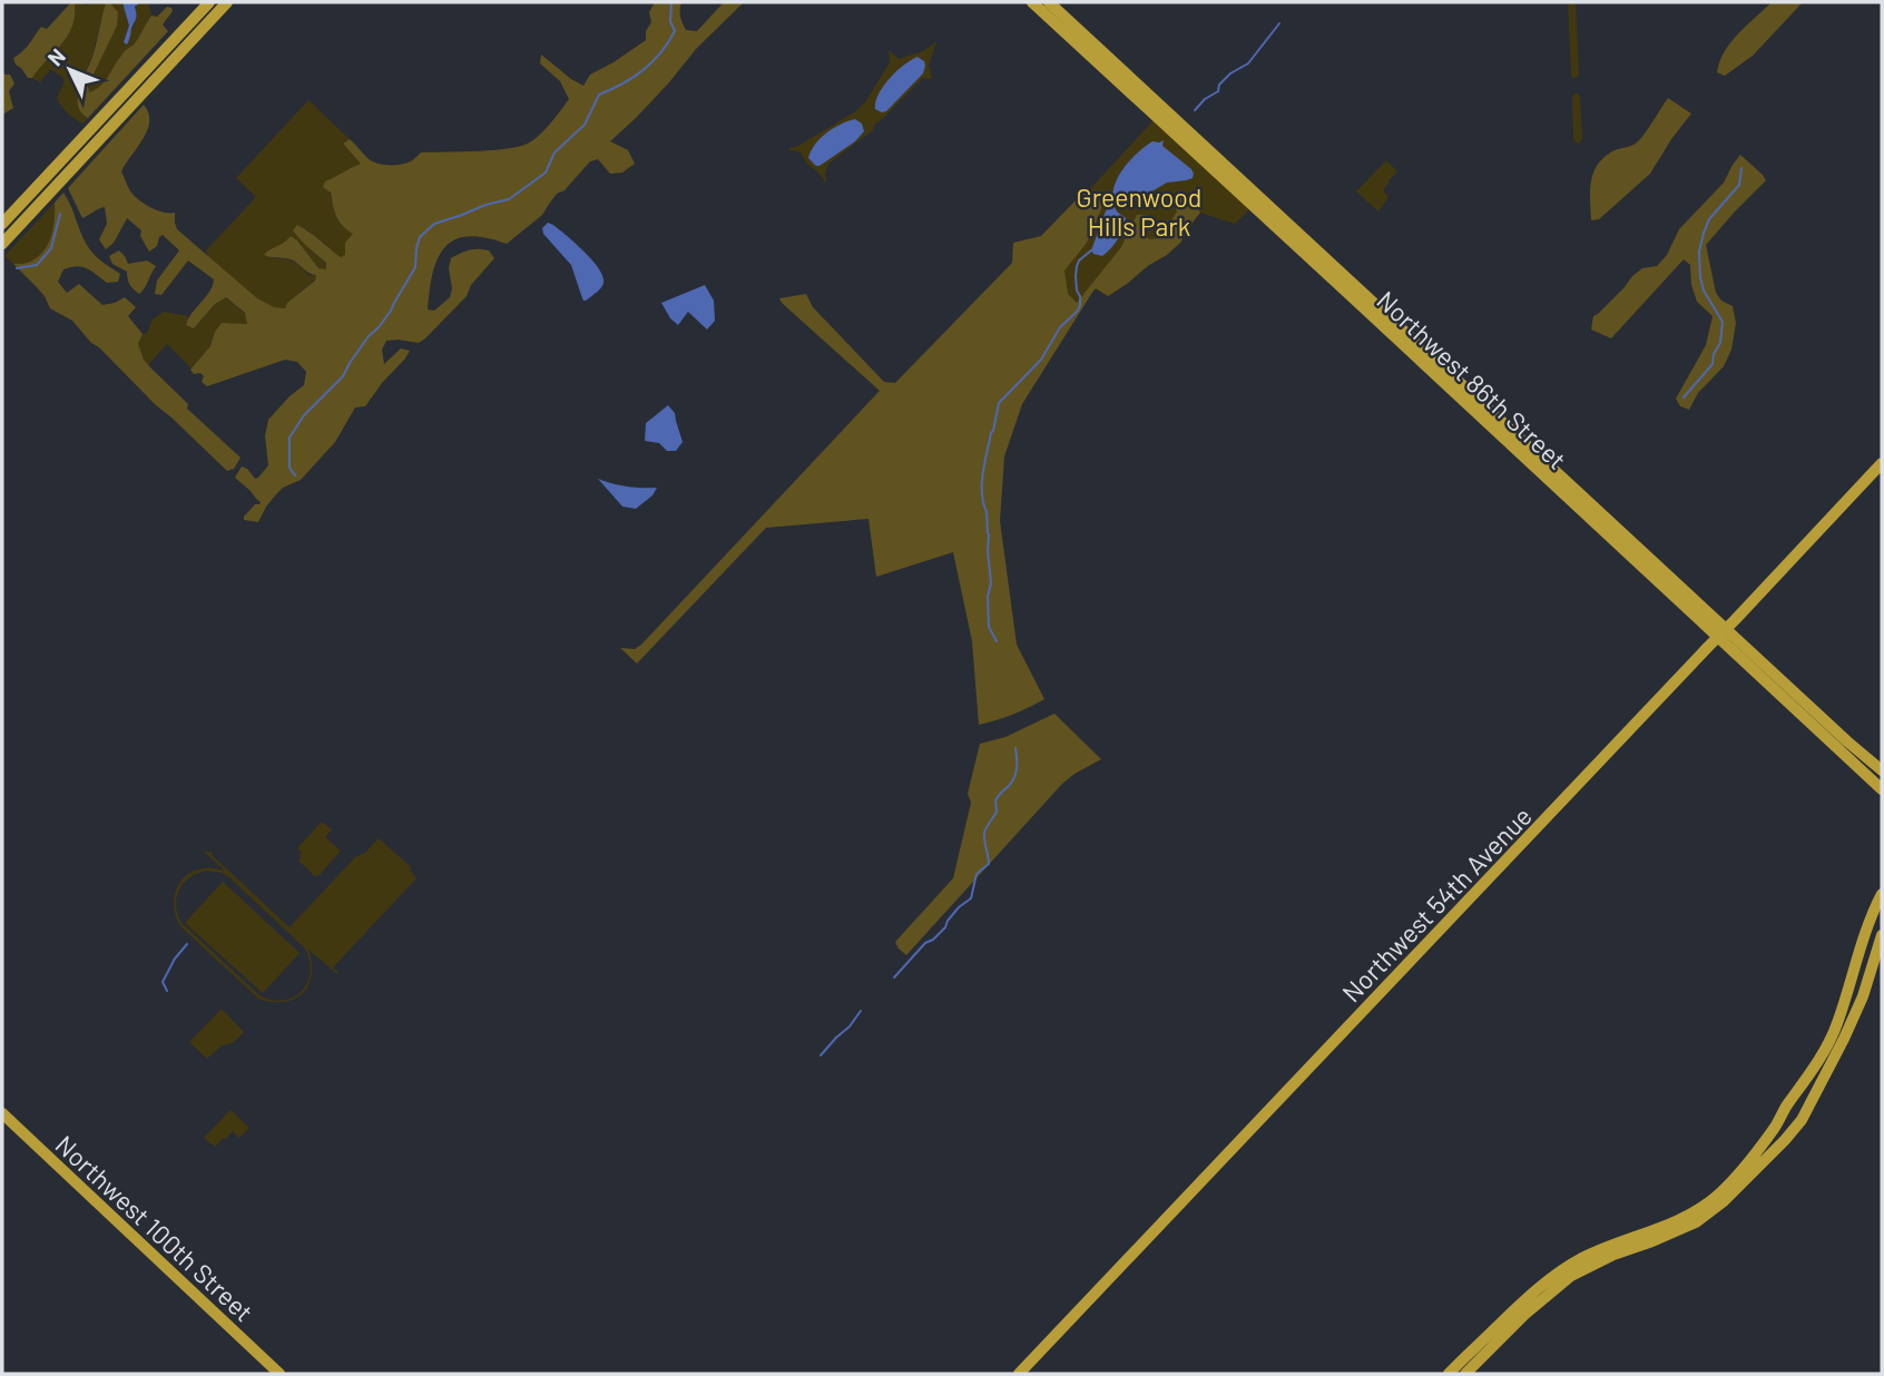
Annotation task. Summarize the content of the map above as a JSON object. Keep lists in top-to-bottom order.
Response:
{
  "streets": {
    "street": ["Northwest 86th Street", "Northwest 54th Avenue", "Northwest 100th Street"]
  },
  "crossings": [
    ["Northwest 86th Street", "Northwest 54th Avenue"]
  ],
  "parks": ["Greenwood Hills Park"],
  "north": "top left"
}
